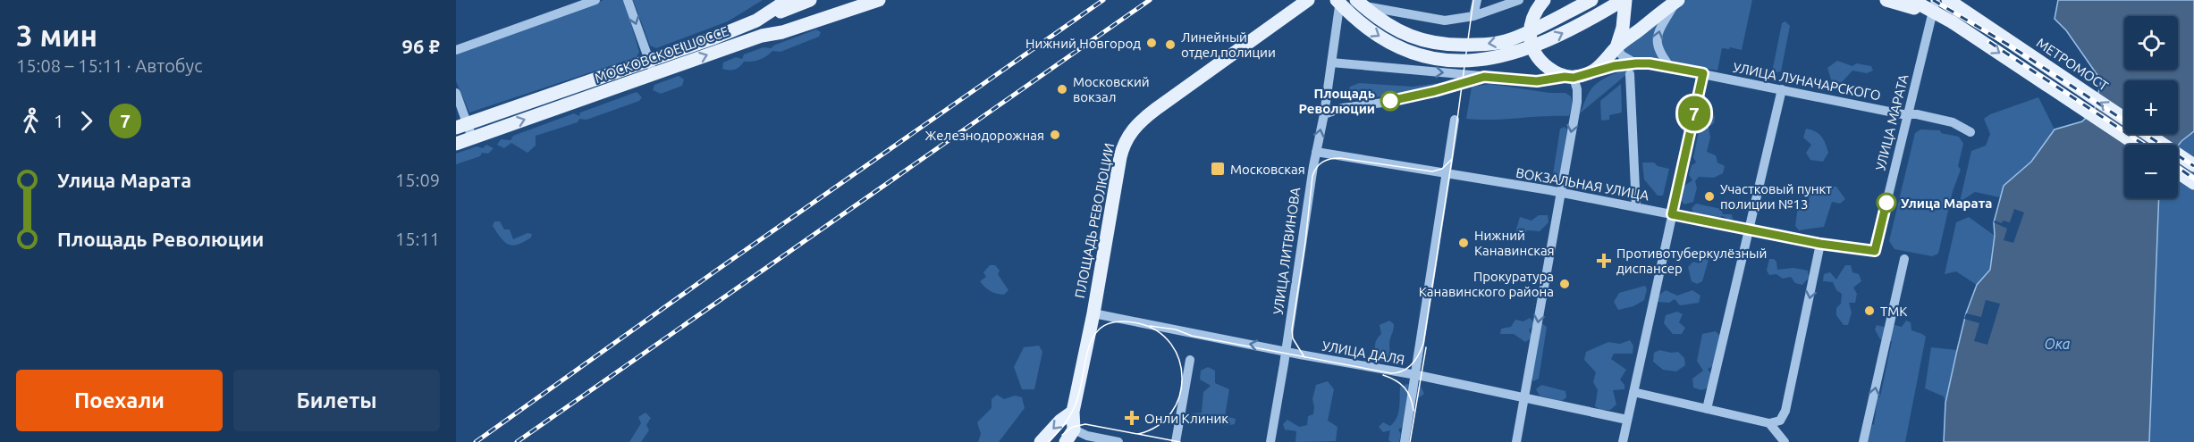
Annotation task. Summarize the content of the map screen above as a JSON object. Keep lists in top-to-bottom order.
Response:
{
  "streets": {
    "main road": ["МОСКОВСКОЕ ШОССЕ", "МЕТРОМОСТ", "ПЛОЩАДЬ РЕВОЛЮЦИИ"],
    "street": [
      "УЛИЦА ЛУНАЧАРСКОГО",
      "УЛИЦА МАРАТА",
      "ВОКЗАЛЬНАЯ УЛИЦА",
      "УЛИЦА ЛИТВИНОВА",
      "УЛИЦА ДАЛЯ"
    ]
  },
  "crossings": [
    ["УЛИЦА ЛУНАЧАРСКОГО", "УЛИЦА МАРАТА"],
    ["УЛИЦА МАРАТА", "ВОКЗАЛЬНАЯ УЛИЦА"],
    ["ВОКЗАЛЬНАЯ УЛИЦА", "УЛИЦА ЛИТВИНОВА"],
    ["ПЛОЩАДЬ РЕВОЛЮЦИИ", "УЛИЦА ДАЛЯ"],
    ["УЛИЦА ЛИТВИНОВА", "УЛИЦА ДАЛЯ"]
  ],
  "one_way": ["УЛИЦА ДАЛЯ"],
  "water": ["Ока"],
  "places": {
    "other": [
      "Нижний Новгород",
      "Линейный отдел полиции",
      "Московский вокзал",
      "Площадь Революции",
      "Железнодорожная",
      "Участковый пункт полиции №13",
      "Улица Марата",
      "Нижний Канавинская",
      "Прокуратура Канавинского района",
      "ТМК"
    ],
    "transit": ["Московская"],
    "health": ["Противотуберкулёзный диспансер", "Онли Клиник"]
  },
  "lines": ["bus line 7"],
  "page": {
    "heading": ["3 мин", "15:08 – 15:11 · Автобус", "96 ₽"],
    "on_map": "7",
    "map_buttons": ["+", "−"],
    "legs": ["1", "7"],
    "list": [
      {
        "name": "Улица Марата",
        "value": "15:09"
      },
      {
        "name": "Площадь Революции",
        "value": "15:11"
      }
    ],
    "buttons": ["Поехали", "Билеты"]
  }
}
